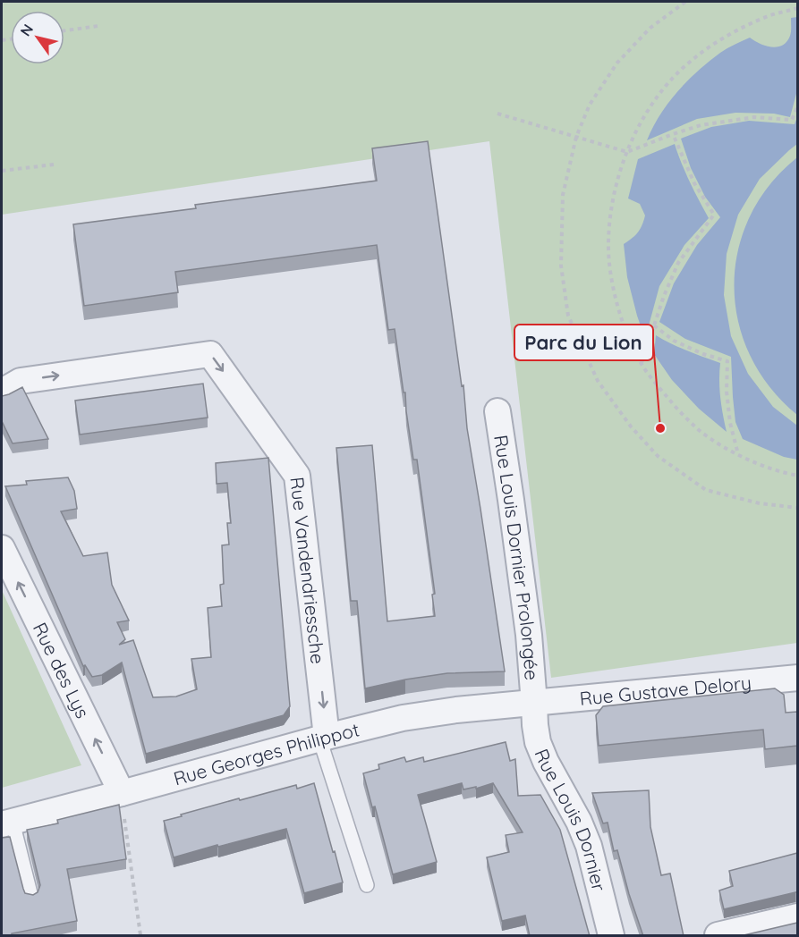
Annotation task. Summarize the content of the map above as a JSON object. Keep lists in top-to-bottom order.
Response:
{
  "streets": {
    "street": [
      "Rue Louis Dornier Prolongée",
      "Rue Vandendriessche",
      "Rue des Lys",
      "Rue Gustave Delory",
      "Rue Georges Philippot",
      "Rue Louis Dornier"
    ]
  },
  "crossings": [
    ["Rue Louis Dornier Prolongée", "Rue Gustave Delory"],
    ["Rue Louis Dornier Prolongée", "Rue Georges Philippot"],
    ["Rue Louis Dornier Prolongée", "Rue Louis Dornier"],
    ["Rue Vandendriessche", "Rue Georges Philippot"],
    ["Rue des Lys", "Rue Georges Philippot"],
    ["Rue Gustave Delory", "Rue Georges Philippot"],
    ["Rue Gustave Delory", "Rue Louis Dornier"],
    ["Rue Georges Philippot", "Rue Louis Dornier"]
  ],
  "one_way": ["Rue des Lys"],
  "places": ["Parc du Lion"],
  "north": "top left"
}
